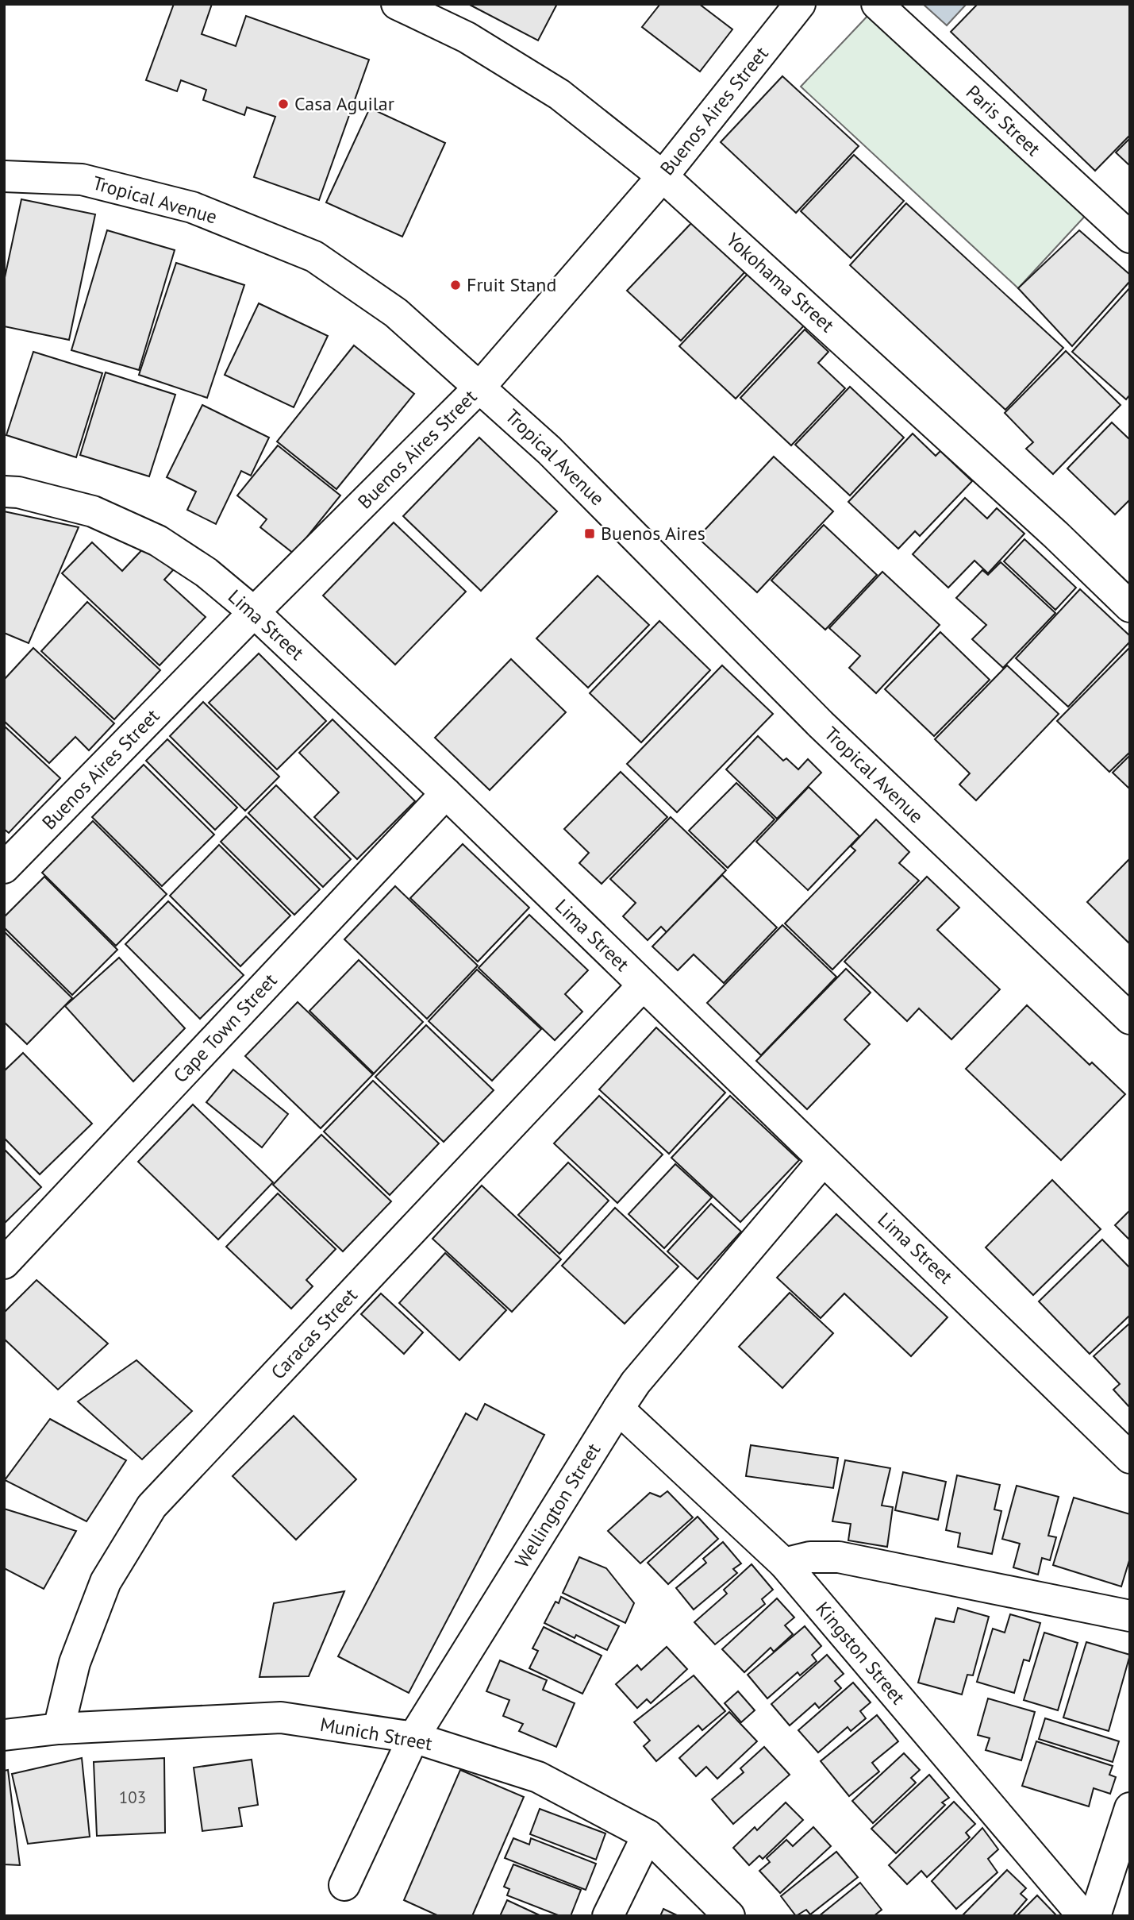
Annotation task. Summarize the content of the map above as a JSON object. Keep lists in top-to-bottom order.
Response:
{
  "streets": {
    "street": [
      "Buenos Aires Street",
      "Paris Street",
      "Tropical Avenue",
      "Yokohama Street",
      "Lima Street",
      "Cape Town Street",
      "Caracas Street",
      "Wellington Street",
      "Kingston Street",
      "Munich Street"
    ]
  },
  "crossings": [
    ["Buenos Aires Street", "Tropical Avenue"],
    ["Buenos Aires Street", "Yokohama Street"],
    ["Buenos Aires Street", "Lima Street"],
    ["Lima Street", "Cape Town Street"],
    ["Lima Street", "Caracas Street"],
    ["Lima Street", "Wellington Street"],
    ["Caracas Street", "Munich Street"],
    ["Wellington Street", "Kingston Street"],
    ["Wellington Street", "Munich Street"]
  ],
  "places": {
    "other": ["Casa Aguilar", "Fruit Stand"],
    "transit": ["Buenos Aires"]
  },
  "house_numbers": ["103"]
}
